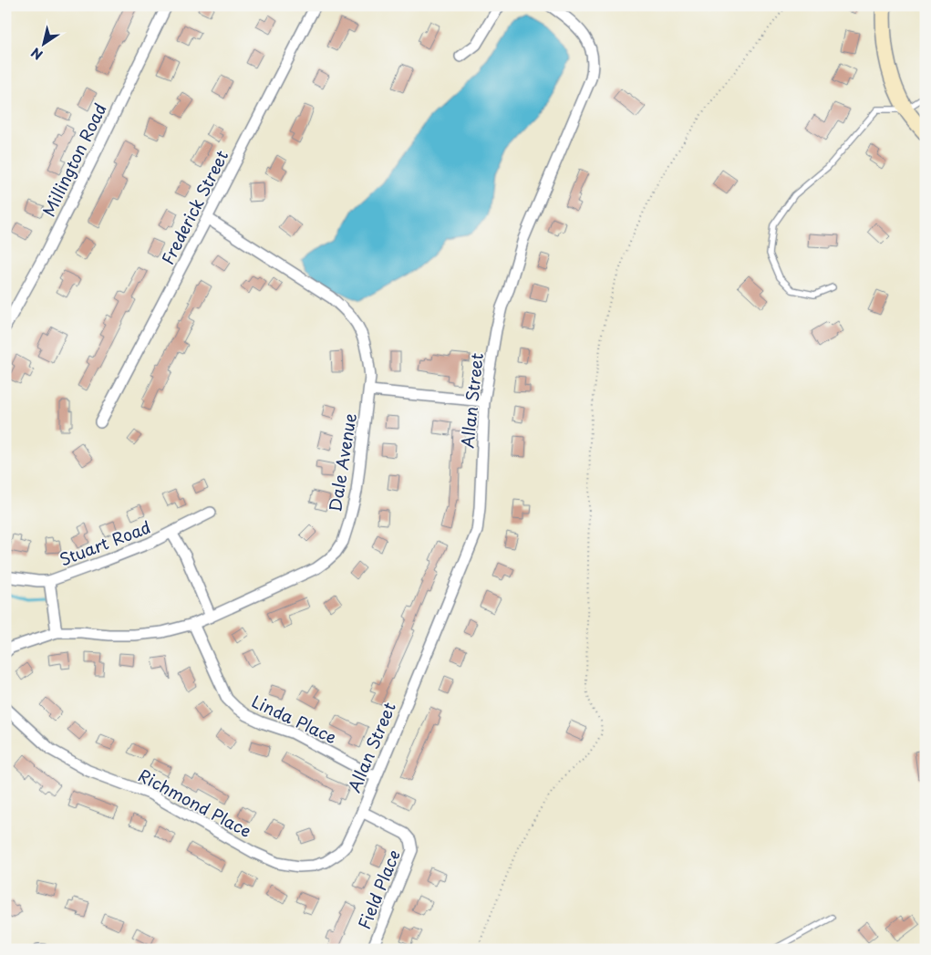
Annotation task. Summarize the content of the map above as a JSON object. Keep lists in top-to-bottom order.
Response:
{
  "streets": {
    "street": [
      "Millington Road",
      "Frederick Street",
      "Allan Street",
      "Dale Avenue",
      "Stuart Road",
      "Linda Place",
      "Richmond Place",
      "Field Place"
    ]
  },
  "crossings": [
    ["Frederick Street", "Dale Avenue"],
    ["Allan Street", "Linda Place"],
    ["Allan Street", "Richmond Place"],
    ["Allan Street", "Field Place"],
    ["Dale Avenue", "Linda Place"],
    ["Richmond Place", "Field Place"]
  ],
  "north": "bottom left"
}
